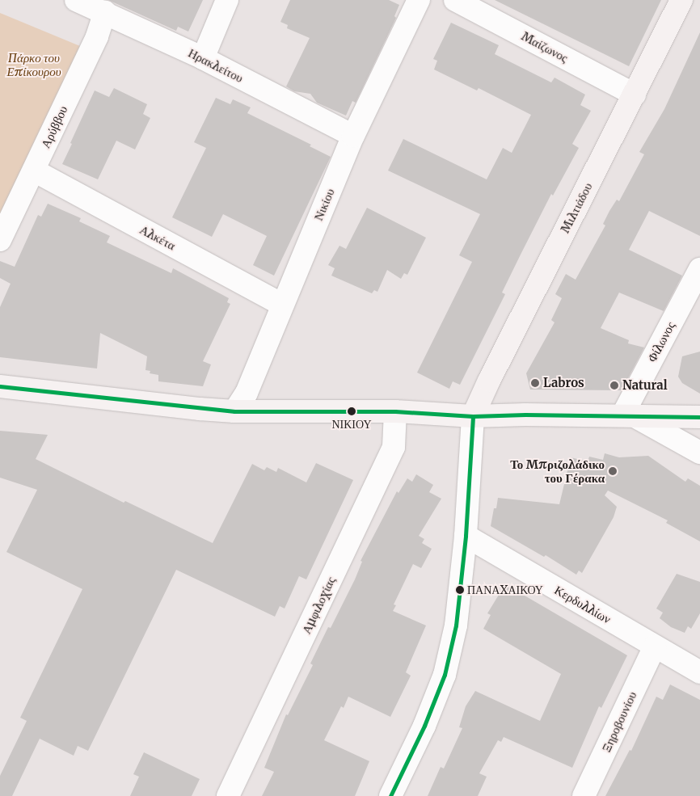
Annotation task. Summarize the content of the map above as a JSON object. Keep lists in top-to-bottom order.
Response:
{
  "streets": {
    "street": [
      "Μαίζωνος",
      "Ηρακλείτου",
      "Αρύββου",
      "Νικίου",
      "Μιλτιάδου",
      "Αλκέτα",
      "Φίλωνος",
      "Κερδυλλίων",
      "Αμφιλοχίας",
      "Ξηροβουνίου"
    ]
  },
  "crossings": [
    ["Μαίζωνος", "Μιλτιάδου"],
    ["Ηρακλείτου", "Αρύββου"],
    ["Ηρακλείτου", "Νικίου"],
    ["Αρύββου", "Αλκέτα"],
    ["Νικίου", "Αλκέτα"],
    ["Κερδυλλίων", "Ξηροβουνίου"]
  ],
  "parks": ["Πάρκο του Επίκουρου"],
  "places": [
    "Labros",
    "Natural",
    "ΝΙΚΙΟΥ",
    "Το Μπριζολάδικο του Γέρακα",
    "ΠΑΝΑΧΑΙΚΟΥ"
  ]
}
